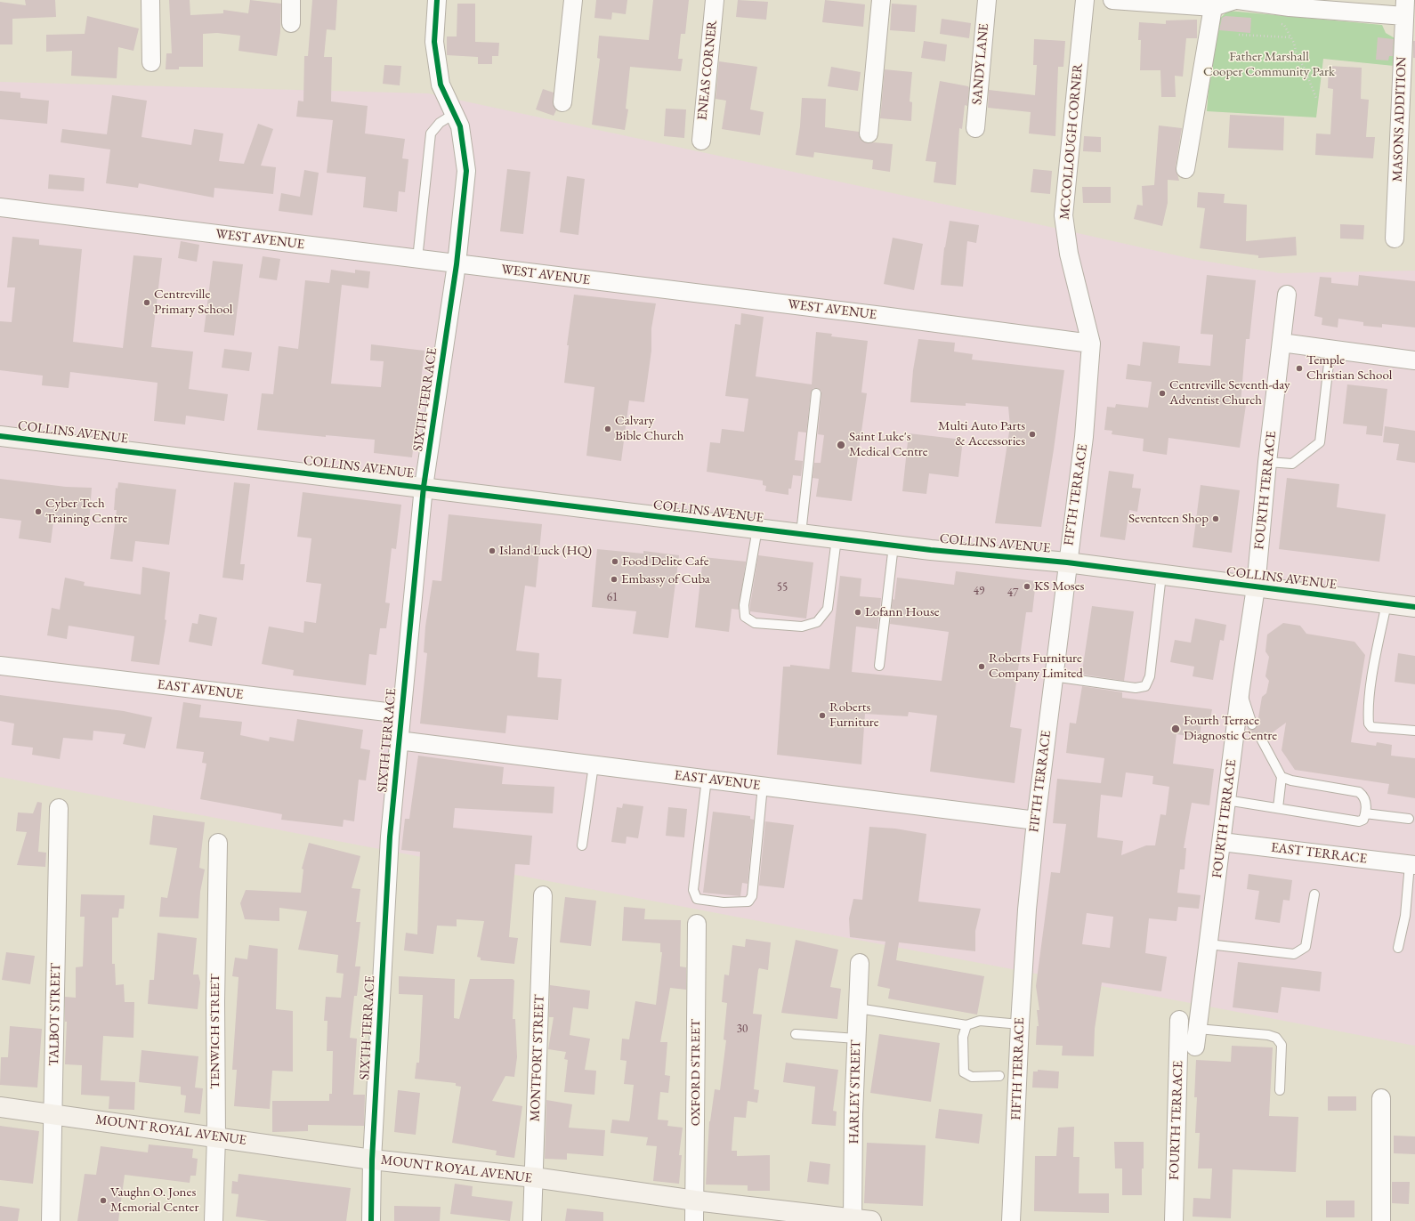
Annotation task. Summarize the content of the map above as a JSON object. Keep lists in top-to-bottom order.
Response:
{
  "streets": {
    "street": [
      "SANDY LANE",
      "ENEAS CORNER",
      "MASONS ADDITION",
      "MCCOLLOUGH CORNER",
      "WEST AVENUE",
      "SIXTH TERRACE",
      "COLLINS AVENUE",
      "FOURTH TERRACE",
      "FIFTH TERRACE",
      "EAST AVENUE",
      "EAST TERRACE",
      "TALBOT STREET",
      "TENWICH STREET",
      "MONTFORT STREET",
      "OXFORD STREET",
      "HARLEY STREET",
      "MOUNT ROYAL AVENUE"
    ]
  },
  "crossings": [
    ["MCCOLLOUGH CORNER", "WEST AVENUE"],
    ["MCCOLLOUGH CORNER", "FIFTH TERRACE"],
    ["WEST AVENUE", "SIXTH TERRACE"],
    ["WEST AVENUE", "FIFTH TERRACE"],
    ["SIXTH TERRACE", "COLLINS AVENUE"],
    ["SIXTH TERRACE", "EAST AVENUE"],
    ["SIXTH TERRACE", "MOUNT ROYAL AVENUE"],
    ["COLLINS AVENUE", "FOURTH TERRACE"],
    ["COLLINS AVENUE", "FIFTH TERRACE"],
    ["FOURTH TERRACE", "EAST TERRACE"],
    ["FIFTH TERRACE", "EAST AVENUE"],
    ["TALBOT STREET", "MOUNT ROYAL AVENUE"],
    ["TENWICH STREET", "MOUNT ROYAL AVENUE"],
    ["MONTFORT STREET", "MOUNT ROYAL AVENUE"],
    ["OXFORD STREET", "MOUNT ROYAL AVENUE"],
    ["HARLEY STREET", "MOUNT ROYAL AVENUE"]
  ],
  "parks": ["Father Marshall Cooper Community Park"],
  "places": [
    "Centreville Primary School",
    "Temple Christian School",
    "Centreville Seventh-day Adventist Church",
    "Calvary Bible Church",
    "Multi Auto Parts & Accessories",
    "Saint Luke's Medical Centre",
    "Cyber Tech Training Centre",
    "Seventeen Shop",
    "Island Luck (HQ)",
    "Food Delite Cafe",
    "Embassy of Cuba",
    "KS Moses",
    "Lofann House",
    "Roberts Furniture Company Limited",
    "Roberts Furniture",
    "Fourth Terrace Diagnostic Centre",
    "Vaughn O. Jones Memorial Center"
  ],
  "house_numbers": [
    "55",
    "49",
    "47",
    "61",
    "30"
  ]
}
